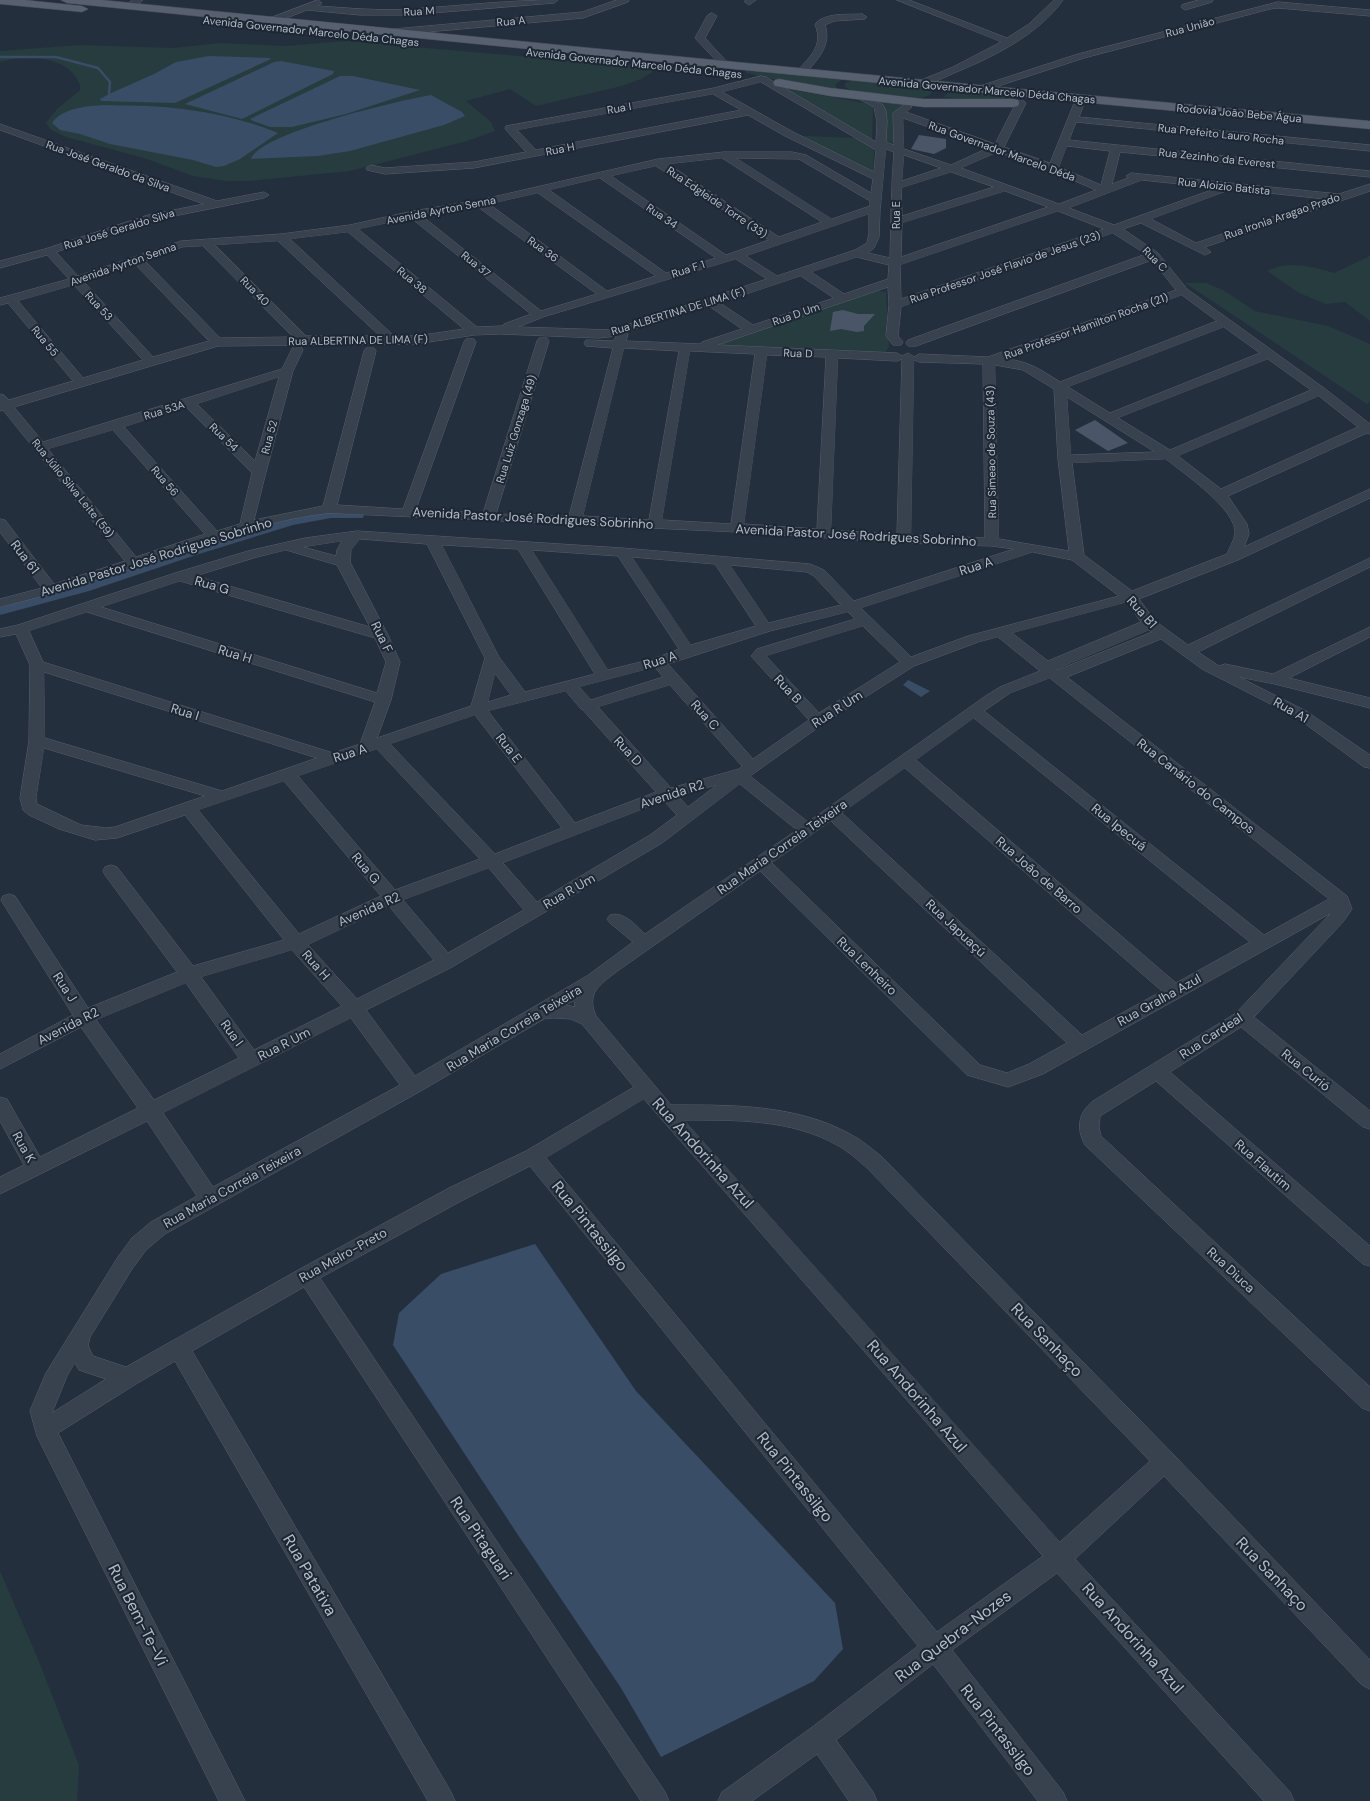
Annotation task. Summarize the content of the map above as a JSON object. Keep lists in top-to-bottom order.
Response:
{
  "streets": {
    "main road": ["Avenida Governador Marcelo Déda Chagas", "Rodovia João Bebe Água"],
    "street": [
      "Rua M",
      "Rua A",
      "Rua União",
      "Rua I",
      "Rua Prefeito Lauro Rocha",
      "Rua H",
      "Rua Governador Marcelo Déda",
      "Rua Zezinho da Everest",
      "Rua José Geraldo da Silva",
      "Rua Aloizio Batista",
      "Rua Edgleide Torre (33)",
      "Avenida Ayrton Senna",
      "Rua E",
      "Rua 34",
      "Rua Ironia Aragao Prado",
      "Rua José Geraldo Silva",
      "Rua 36",
      "Rua C",
      "Rua 37",
      "Rua Professor José Flavio de Jesus (23)",
      "Rua F 1",
      "Rua 38",
      "Rua 40",
      "Rua 53",
      "Rua ALBERTINA DE LIMA (F)",
      "Rua D Um",
      "Rua Professor Hamilton Rocha (21)",
      "Rua 55",
      "Rua D",
      "Rua 53A",
      "Rua Luiz Gonzaga (49)",
      "Rua 54",
      "Rua 52",
      "Rua Simeao de Souza (43)",
      "Rua 56",
      "Rua Júlio Silva Leite (59)",
      "Avenida Pastor José Rodrigues Sobrinho",
      "Rua 61",
      "Rua G",
      "Rua B1",
      "Rua F",
      "Rua B",
      "Rua R Um",
      "Rua A1",
      "Rua Canário do Campos",
      "Avenida R2",
      "Rua Ipecuá",
      "Rua Maria Correia Teixeira",
      "Rua João de Barro",
      "Rua Japuaçú",
      "Rua Lenheiro",
      "Rua J",
      "Rua Gralha Azul",
      "Rua Cardeal",
      "Rua Curió",
      "Rua K",
      "Rua Andorinha Azul",
      "Rua Flautim",
      "Rua Pintassilgo",
      "Rua Melro-Preto",
      "Rua Diuca",
      "Rua Sanhaço",
      "Rua Pitaguari",
      "Rua Patativa",
      "Rua Bem-Te-Vi",
      "Rua Quebra-Nozes"
    ]
  },
  "crossings": [
    ["Rua A", "Avenida Governador Marcelo Déda Chagas"],
    ["Rua A", "Rua I"],
    ["Rua A", "Rua H"],
    ["Rua A", "Rua E"],
    ["Rua A", "Rua C"],
    ["Rua A", "Rua D"],
    ["Rua A", "Avenida Pastor José Rodrigues Sobrinho"],
    ["Rua A", "Rua G"],
    ["Rua A", "Rua F"],
    ["Rua União", "Avenida Governador Marcelo Déda Chagas"],
    ["Avenida Governador Marcelo Déda Chagas", "Rua I"],
    ["Avenida Governador Marcelo Déda Chagas", "Rodovia João Bebe Água"],
    ["Avenida Governador Marcelo Déda Chagas", "Rua E"],
    ["Avenida Governador Marcelo Déda Chagas", "Rua C"],
    ["Rua I", "Rua H"],
    ["Rua I", "Rua C"],
    ["Rua I", "Rua R Um"],
    ["Rua I", "Avenida R2"],
    ["Rua H", "Avenida Pastor José Rodrigues Sobrinho"],
    ["Rua H", "Rua F"],
    ["Rua H", "Rua R Um"],
    ["Rua H", "Avenida R2"],
    ["Rua H", "Rua Maria Correia Teixeira"],
    ["Rua Governador Marcelo Déda", "Rua E"],
    ["Rua José Geraldo da Silva", "Rua José Geraldo Silva"],
    ["Rua Aloizio Batista", "Rua Ironia Aragao Prado"],
    ["Rua Aloizio Batista", "Rua Professor José Flavio de Jesus (23)"],
    ["Rua Edgleide Torre (33)", "Avenida Ayrton Senna"],
    ["Rua Edgleide Torre (33)", "Rua F 1"],
    ["Avenida Ayrton Senna", "Rua E"],
    ["Avenida Ayrton Senna", "Rua 34"],
    ["Avenida Ayrton Senna", "Rua 36"],
    ["Avenida Ayrton Senna", "Rua 37"],
    ["Avenida Ayrton Senna", "Rua F 1"],
    ["Avenida Ayrton Senna", "Rua 38"],
    ["Avenida Ayrton Senna", "Rua 40"],
    ["Avenida Ayrton Senna", "Rua 53"],
    ["Avenida Ayrton Senna", "Rua 55"],
    ["Rua E", "Rua C"],
    ["Rua E", "Rua Professor José Flavio de Jesus (23)"],
    ["Rua E", "Rua F 1"],
    ["Rua E", "Rua ALBERTINA DE LIMA (F)"],
    ["Rua E", "Rua D Um"],
    ["Rua E", "Rua D"],
    ["Rua E", "Avenida R2"],
    ["Rua 34", "Rua F 1"],
    ["Rua José Geraldo Silva", "Rua 53"],
    ["Rua 36", "Rua F 1"],
    ["Rua C", "Rua Professor José Flavio de Jesus (23)"],
    ["Rua C", "Rua Professor Hamilton Rocha (21)"],
    ["Rua C", "Rua R Um"],
    ["Rua C", "Avenida R2"],
    ["Rua C", "Rua Maria Correia Teixeira"],
    ["Rua 37", "Rua F 1"],
    ["Rua F 1", "Rua ALBERTINA DE LIMA (F)"],
    ["Rua 38", "Rua ALBERTINA DE LIMA (F)"],
    ["Rua 40", "Rua ALBERTINA DE LIMA (F)"],
    ["Rua 40", "Rua 52"],
    ["Rua 53", "Rua ALBERTINA DE LIMA (F)"],
    ["Rua ALBERTINA DE LIMA (F)", "Rua 55"],
    ["Rua ALBERTINA DE LIMA (F)", "Rua 52"],
    ["Rua ALBERTINA DE LIMA (F)", "Rua Júlio Silva Leite (59)"],
    ["Rua D Um", "Rua D"],
    ["Rua Professor Hamilton Rocha (21)", "Rua D"],
    ["Rua Professor Hamilton Rocha (21)", "Rua Simeao de Souza (43)"],
    ["Rua D", "Rua Simeao de Souza (43)"],
    ["Rua D", "Rua R Um"],
    ["Rua D", "Avenida R2"],
    ["Rua 53A", "Rua 54"],
    ["Rua 53A", "Rua 52"],
    ["Rua 53A", "Rua 56"],
    ["Rua 53A", "Rua Júlio Silva Leite (59)"],
    ["Rua Luiz Gonzaga (49)", "Avenida Pastor José Rodrigues Sobrinho"],
    ["Rua 54", "Rua 52"],
    ["Rua 52", "Avenida Pastor José Rodrigues Sobrinho"],
    ["Rua Simeao de Souza (43)", "Avenida Pastor José Rodrigues Sobrinho"],
    ["Rua 56", "Avenida Pastor José Rodrigues Sobrinho"],
    ["Rua Júlio Silva Leite (59)", "Avenida Pastor José Rodrigues Sobrinho"],
    ["Avenida Pastor José Rodrigues Sobrinho", "Rua 61"],
    ["Avenida Pastor José Rodrigues Sobrinho", "Rua G"],
    ["Avenida Pastor José Rodrigues Sobrinho", "Rua B1"],
    ["Rua G", "Rua F"],
    ["Rua G", "Rua R Um"],
    ["Rua G", "Avenida R2"],
    ["Rua B1", "Rua R Um"],
    ["Rua B1", "Rua A1"],
    ["Rua B1", "Rua Maria Correia Teixeira"],
    ["Rua B", "Rua R Um"],
    ["Rua R Um", "Rua Canário do Campos"],
    ["Rua R Um", "Avenida R2"],
    ["Rua R Um", "Rua J"],
    ["Rua R Um", "Rua K"],
    ["Rua Canário do Campos", "Rua Maria Correia Teixeira"],
    ["Rua Canário do Campos", "Rua Gralha Azul"],
    ["Rua Canário do Campos", "Rua Cardeal"],
    ["Avenida R2", "Rua J"],
    ["Rua Ipecuá", "Rua Maria Correia Teixeira"],
    ["Rua Ipecuá", "Rua Gralha Azul"],
    ["Rua Maria Correia Teixeira", "Rua João de Barro"],
    ["Rua Maria Correia Teixeira", "Rua Japuaçú"],
    ["Rua Maria Correia Teixeira", "Rua Lenheiro"],
    ["Rua Maria Correia Teixeira", "Rua J"],
    ["Rua Maria Correia Teixeira", "Rua Andorinha Azul"],
    ["Rua Maria Correia Teixeira", "Rua Melro-Preto"],
    ["Rua Maria Correia Teixeira", "Rua Bem-Te-Vi"],
    ["Rua João de Barro", "Rua Gralha Azul"],
    ["Rua Japuaçú", "Rua Gralha Azul"],
    ["Rua Lenheiro", "Rua Gralha Azul"],
    ["Rua Gralha Azul", "Rua Cardeal"],
    ["Rua Cardeal", "Rua Curió"],
    ["Rua Cardeal", "Rua Flautim"],
    ["Rua Cardeal", "Rua Diuca"],
    ["Rua Andorinha Azul", "Rua Melro-Preto"],
    ["Rua Andorinha Azul", "Rua Sanhaço"],
    ["Rua Andorinha Azul", "Rua Quebra-Nozes"],
    ["Rua Pintassilgo", "Rua Melro-Preto"],
    ["Rua Pintassilgo", "Rua Quebra-Nozes"],
    ["Rua Melro-Preto", "Rua Pitaguari"],
    ["Rua Melro-Preto", "Rua Patativa"],
    ["Rua Melro-Preto", "Rua Bem-Te-Vi"],
    ["Rua Sanhaço", "Rua Quebra-Nozes"]
  ]
}
